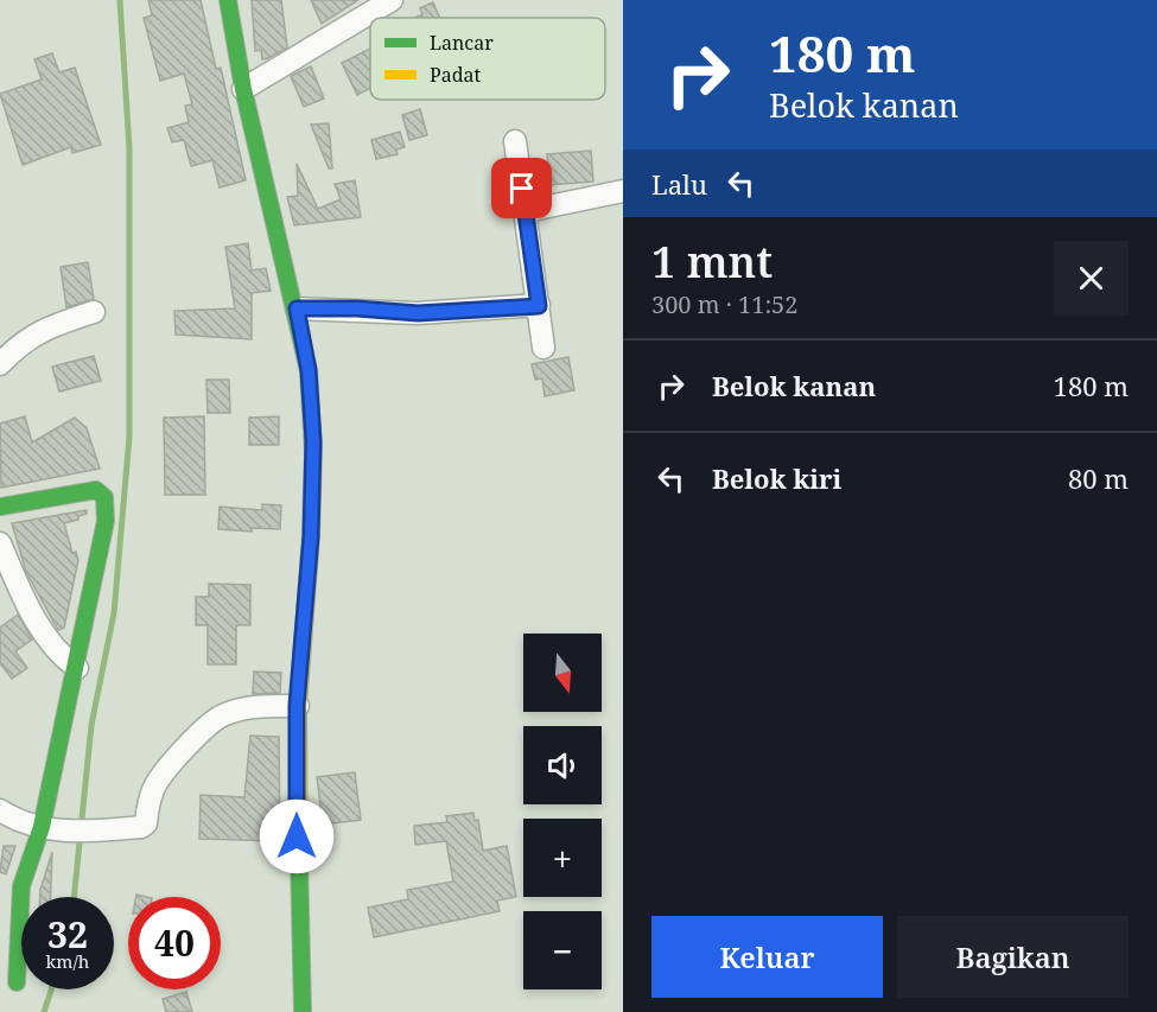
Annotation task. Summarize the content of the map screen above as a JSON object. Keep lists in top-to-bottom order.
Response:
{
  "legend": ["Lancar", "Padat"],
  "north": "bottom",
  "page": {
    "turn": ["180 m", "Belok kanan"],
    "then": "Lalu",
    "heading": ["1 mnt", "300 m · 11:52"],
    "list": [
      {
        "name": "Belok kanan",
        "value": "180 m"
      },
      {
        "name": "Belok kiri",
        "value": "80 m"
      }
    ],
    "map_buttons": ["+", "−"],
    "speed": "32 km/h",
    "limit": "40",
    "buttons": ["Keluar", "Bagikan"]
  }
}
